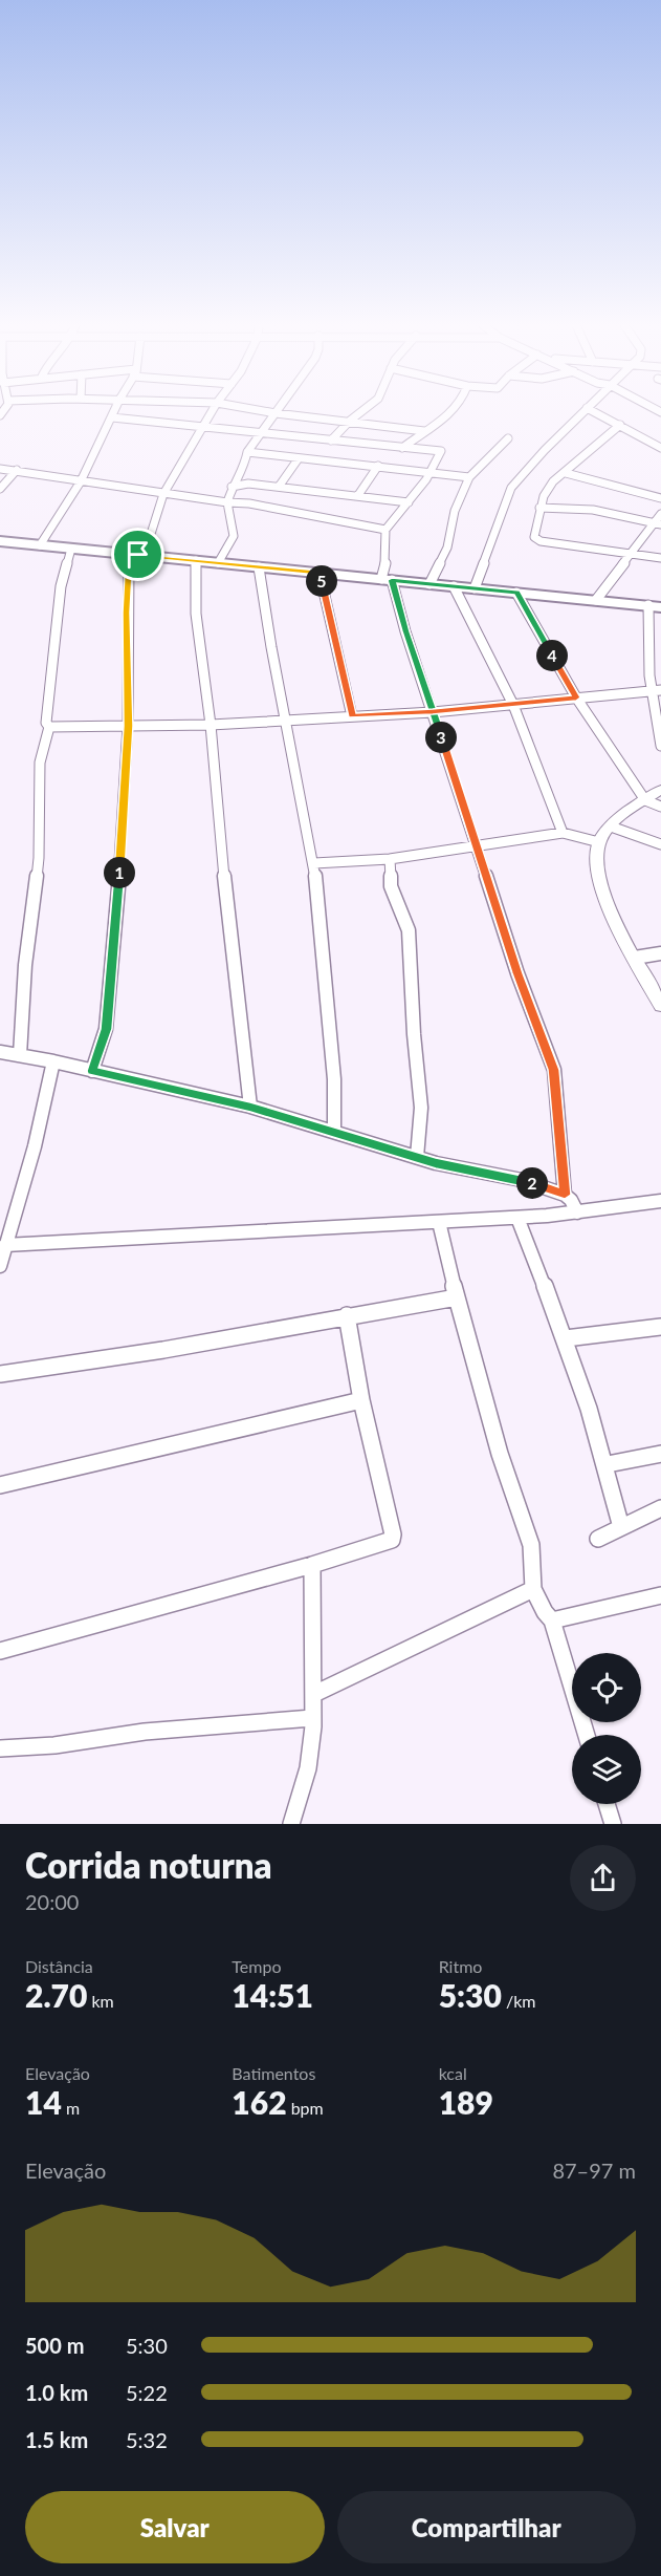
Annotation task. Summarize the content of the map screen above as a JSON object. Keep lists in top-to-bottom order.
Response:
{
  "page": {
    "pins": [
      "5",
      "4",
      "3",
      "1",
      "2"
    ],
    "heading": ["Corrida noturna", "20:00"],
    "stats": [
      ["Distância", "2.70 km"],
      ["Tempo", "14:51"],
      ["Ritmo", "5:30 /km"],
      ["Elevação", "14 m"],
      ["Batimentos", "162 bpm"],
      ["kcal", "189"]
    ],
    "chart": ["Elevação", "87–97 m"],
    "list": [
      {
        "name": "500 m",
        "note": "5:30"
      },
      {
        "name": "1.0 km",
        "note": "5:22"
      },
      {
        "name": "1.5 km",
        "note": "5:32"
      }
    ],
    "buttons": ["Salvar", "Compartilhar"]
  }
}
